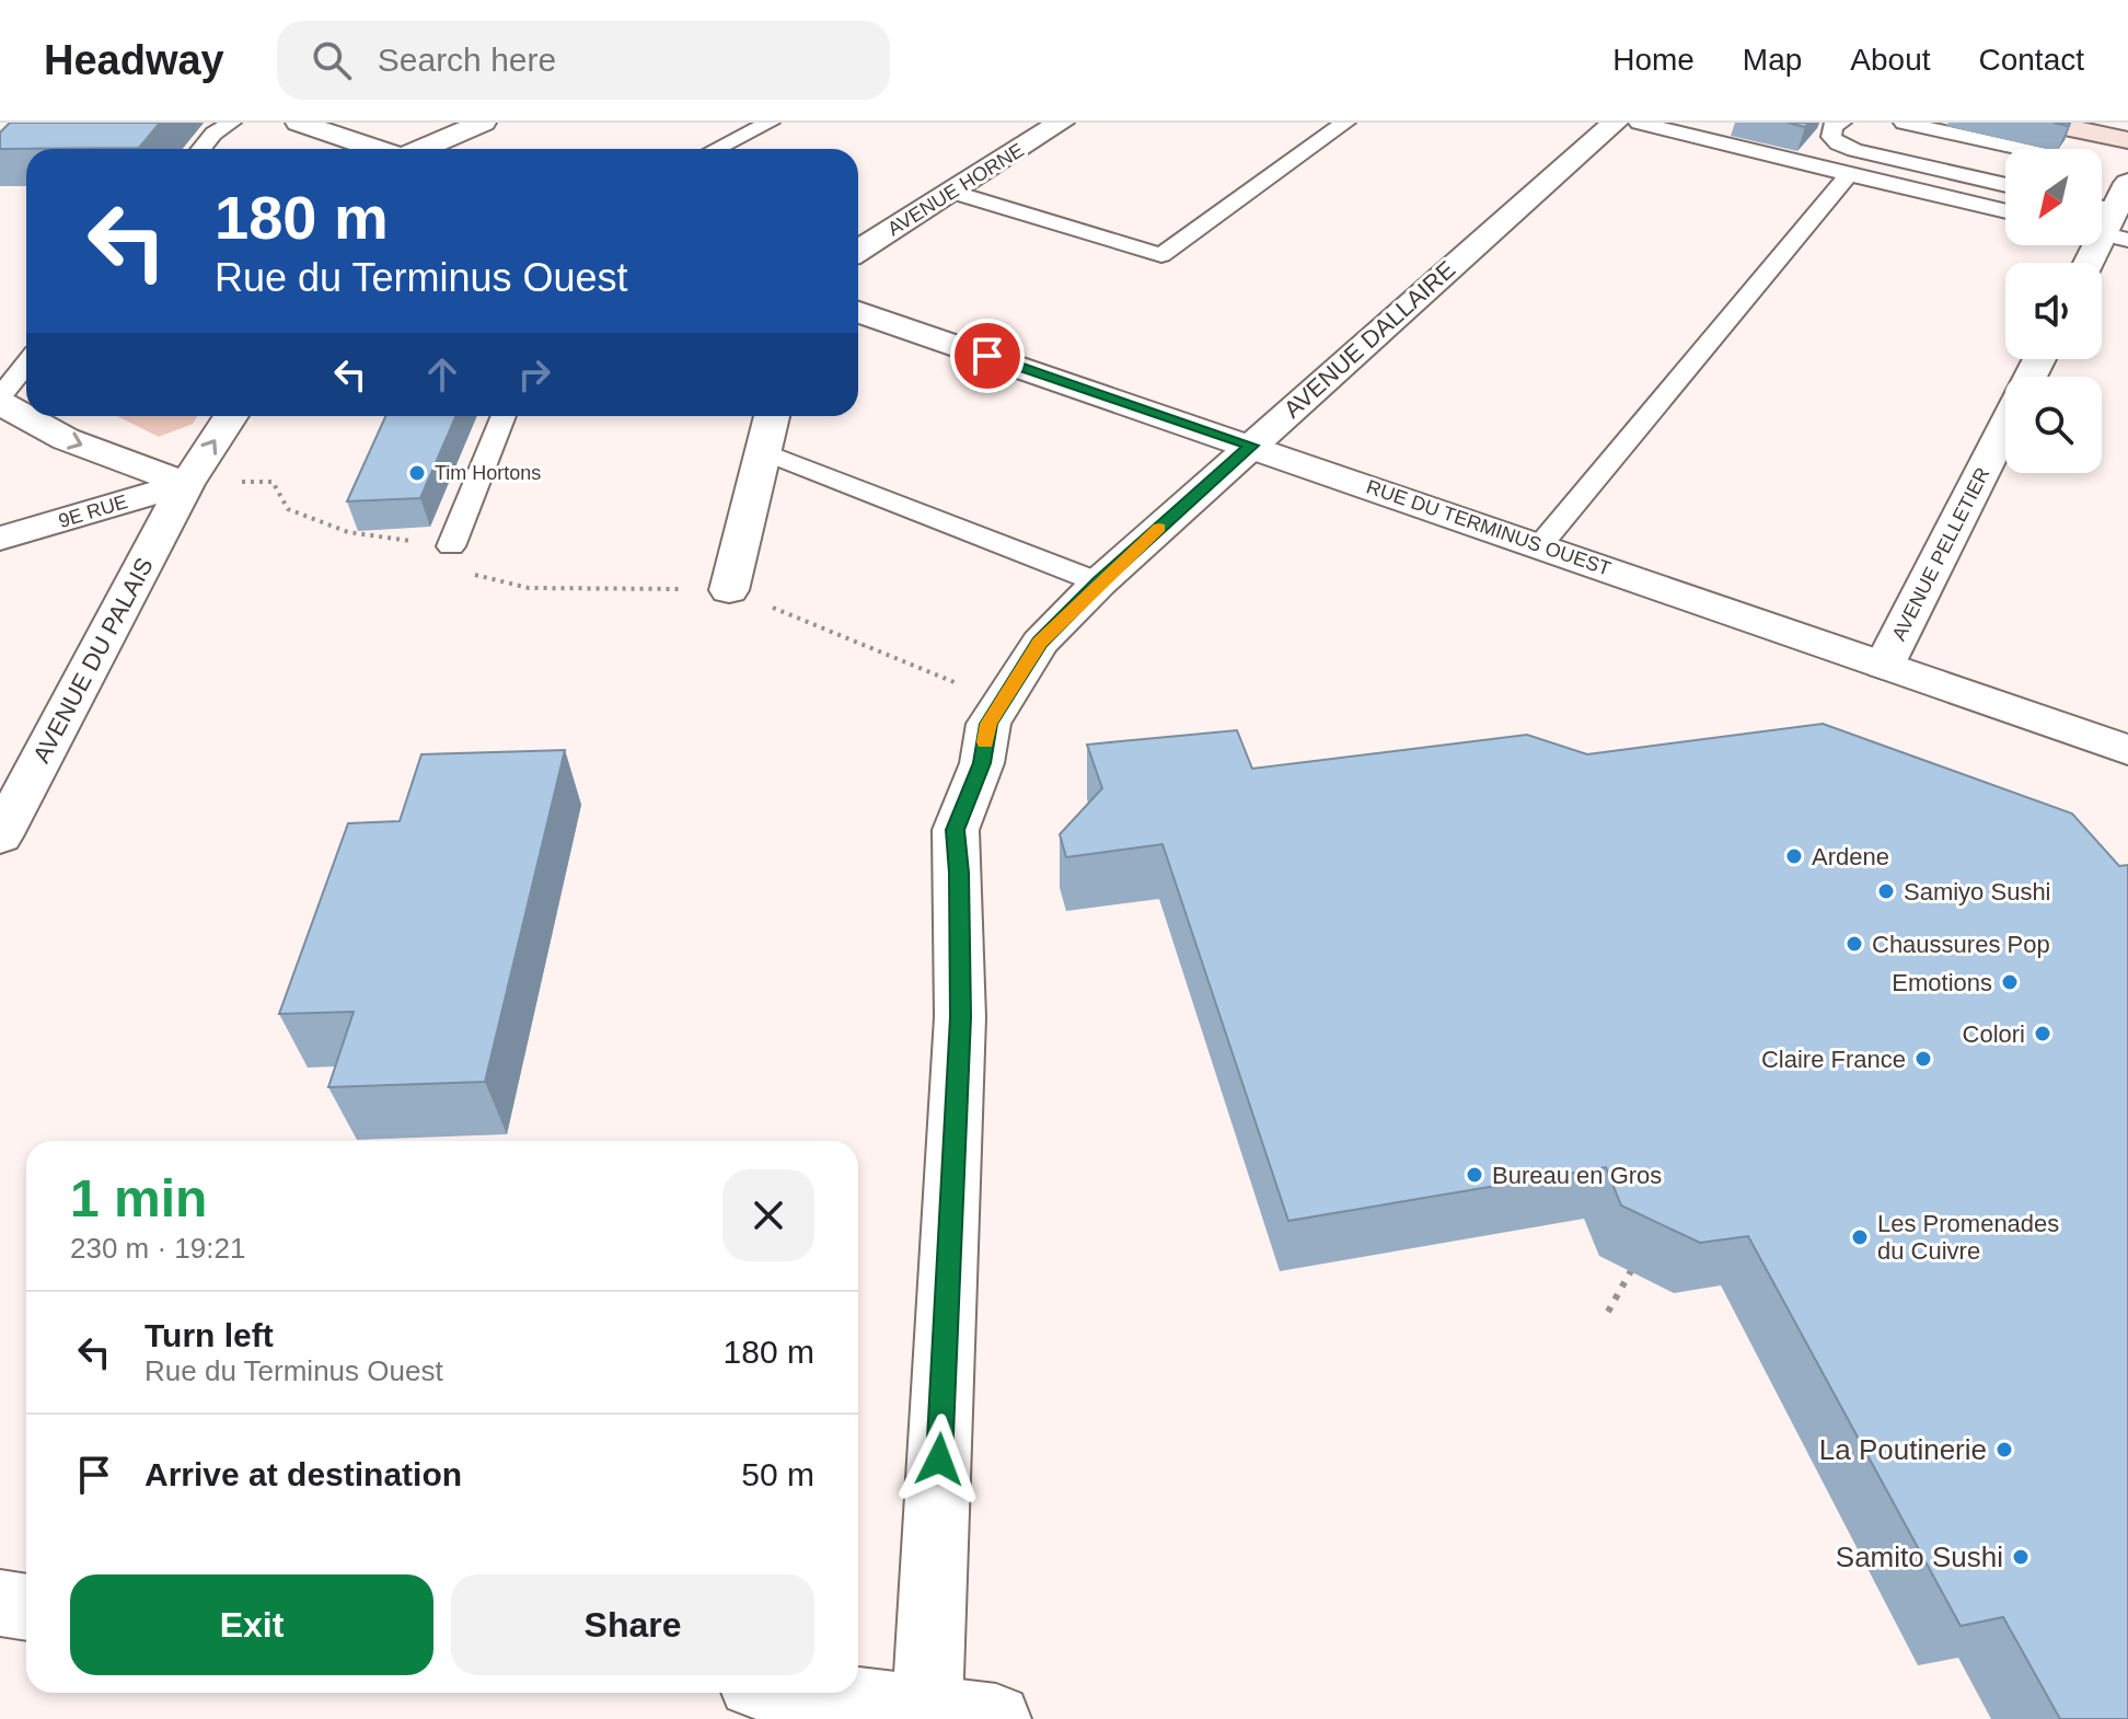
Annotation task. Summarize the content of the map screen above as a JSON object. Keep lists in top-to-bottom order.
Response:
{
  "streets": {
    "street": [
      "AVENUE HORNE",
      "AVENUE DALLAIRE",
      "9E RUE",
      "RUE DU TERMINUS OUEST",
      "AVENUE PELLETIER",
      "AVENUE DU PALAIS"
    ]
  },
  "crossings": [
    ["AVENUE DALLAIRE", "RUE DU TERMINUS OUEST"],
    ["9E RUE", "AVENUE DU PALAIS"],
    ["RUE DU TERMINUS OUEST", "AVENUE PELLETIER"]
  ],
  "places": [
    "Tim Hortons",
    "Ardene",
    "Samiyo Sushi",
    "Chaussures Pop",
    "Emotions",
    "Colori",
    "Claire France",
    "Bureau en Gros",
    "Les Promenades du Cuivre",
    "La Poutinerie",
    "Samito Sushi"
  ],
  "north": "bottom left",
  "page": {
    "header": "Headway",
    "search": "Search here",
    "nav": [
      "Home",
      "Map",
      "About",
      "Contact"
    ],
    "turn": ["180 m", "Rue du Terminus Ouest"],
    "heading": ["1 min", "230 m · 19:21"],
    "list": [
      {
        "name": "Turn left",
        "note": "Rue du Terminus Ouest",
        "value": "180 m"
      },
      {
        "name": "Arrive at destination",
        "value": "50 m"
      }
    ],
    "buttons": ["Exit", "Share"]
  }
}
